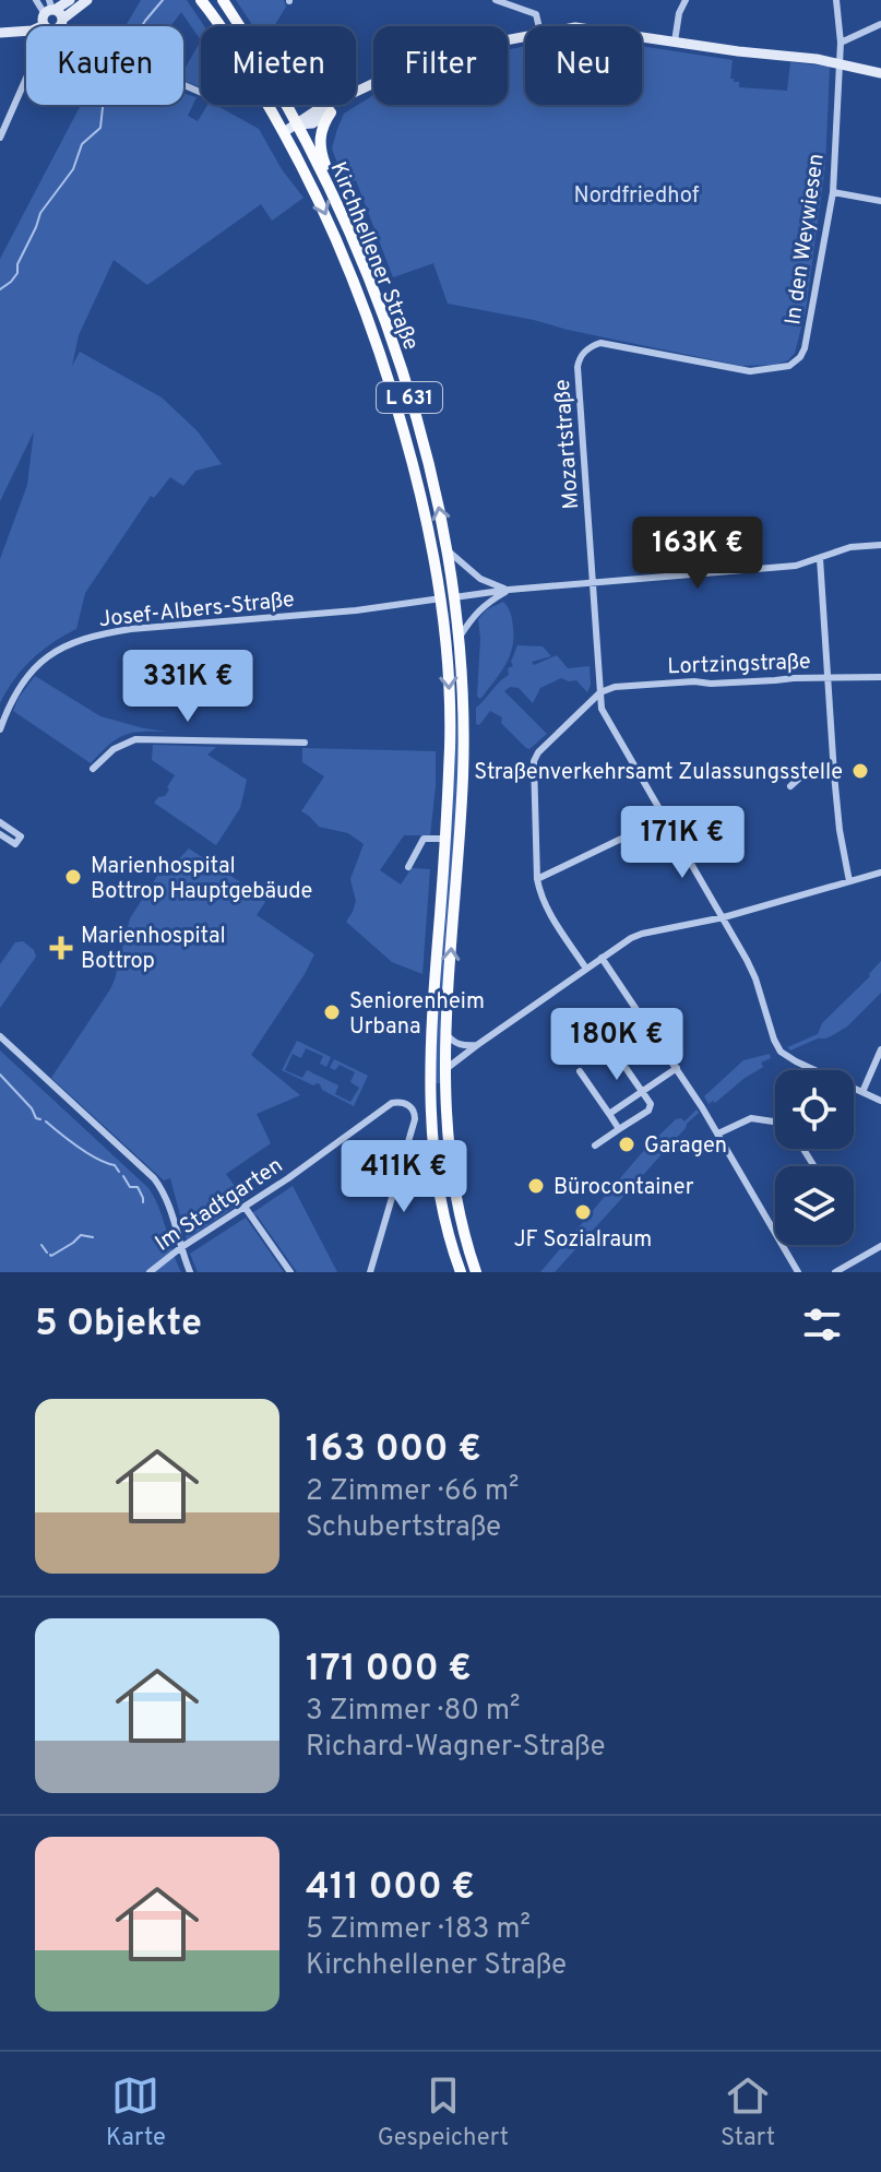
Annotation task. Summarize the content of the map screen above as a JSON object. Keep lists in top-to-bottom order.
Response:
{
  "streets": {
    "main road": ["Kirchhellener Straße", "L 631"],
    "street": [
      "In den Weywiesen",
      "Mozartstraße",
      "Josef-Albers-Straße",
      "Lortzingstraße",
      "Im Stadtgarten"
    ]
  },
  "crossings": [
    ["In den Weywiesen", "Mozartstraße"],
    ["Kirchhellener Straße", "L 631"],
    ["Kirchhellener Straße", "Josef-Albers-Straße"],
    ["Mozartstraße", "Lortzingstraße"]
  ],
  "parks": ["Nordfriedhof"],
  "places": {
    "other": [
      "Straßenverkehrsamt Zulassungsstelle",
      "Marienhospital Bottrop Hauptgebäude",
      "Seniorenheim Urbana",
      "Garagen",
      "Bürocontainer",
      "JF Sozialraum"
    ],
    "health": ["Marienhospital Bottrop"]
  },
  "page": {
    "chip": [
      "Kaufen",
      "Mieten",
      "Filter",
      "Neu"
    ],
    "price": [
      "163K €",
      "331K €",
      "171K €",
      "180K €",
      "411K €"
    ],
    "heading": "5 Objekte",
    "list": [
      {
        "name": "163 000 €",
        "note": "2 Zimmer · 66 m² · Schubertstraße"
      },
      {
        "name": "171 000 €",
        "note": "3 Zimmer · 80 m² · Richard-Wagner-Straße"
      },
      {
        "name": "411 000 €",
        "note": "5 Zimmer · 183 m² · Kirchhellener Straße"
      }
    ],
    "tabs": ["Karte", "Gespeichert", "Start"]
  }
}
